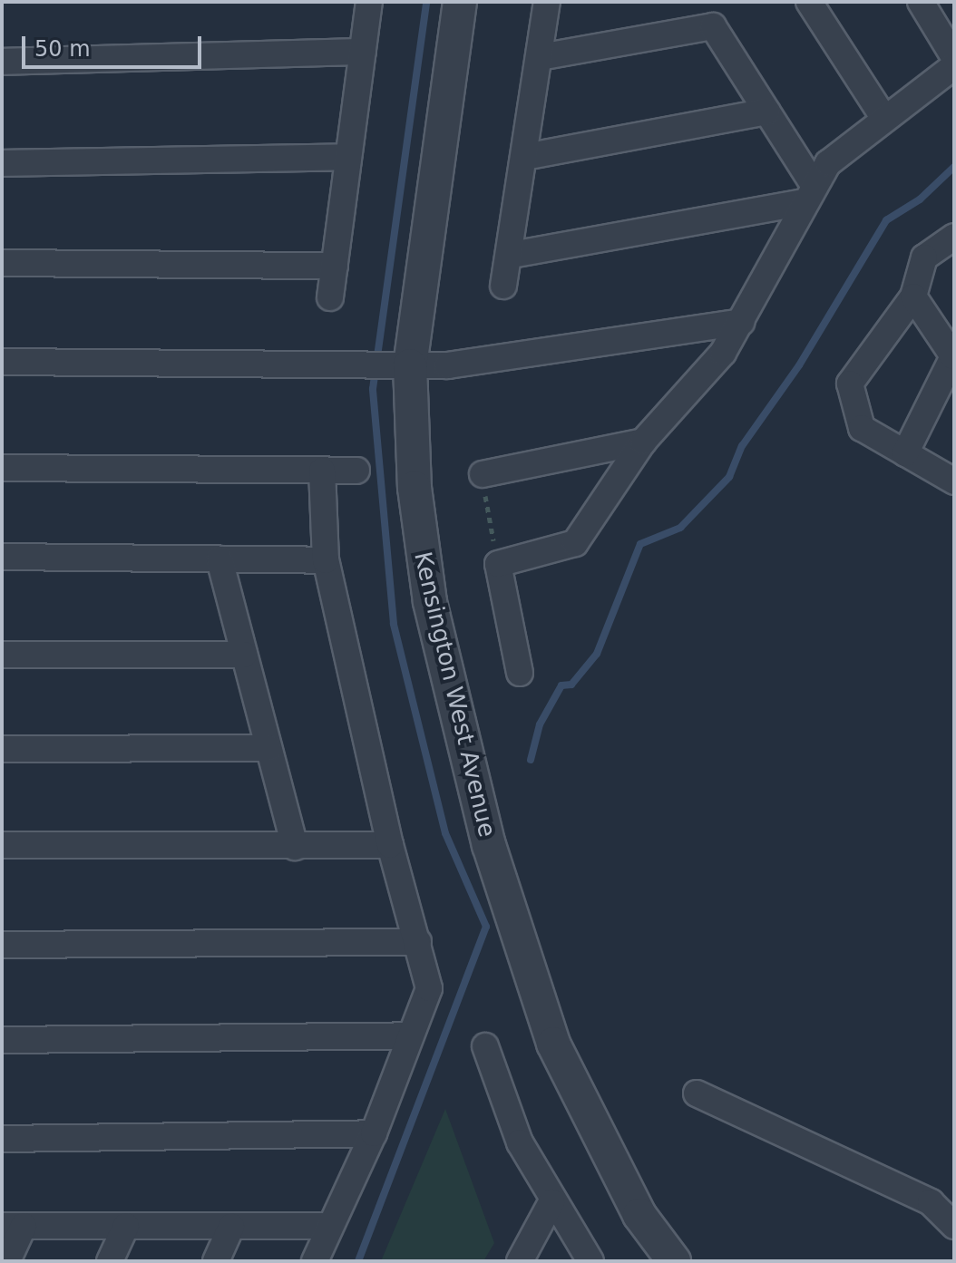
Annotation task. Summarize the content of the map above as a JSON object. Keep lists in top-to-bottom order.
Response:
{
  "streets": {
    "street": ["Kensington West Avenue"]
  },
  "scale_bar": "50 m"
}
